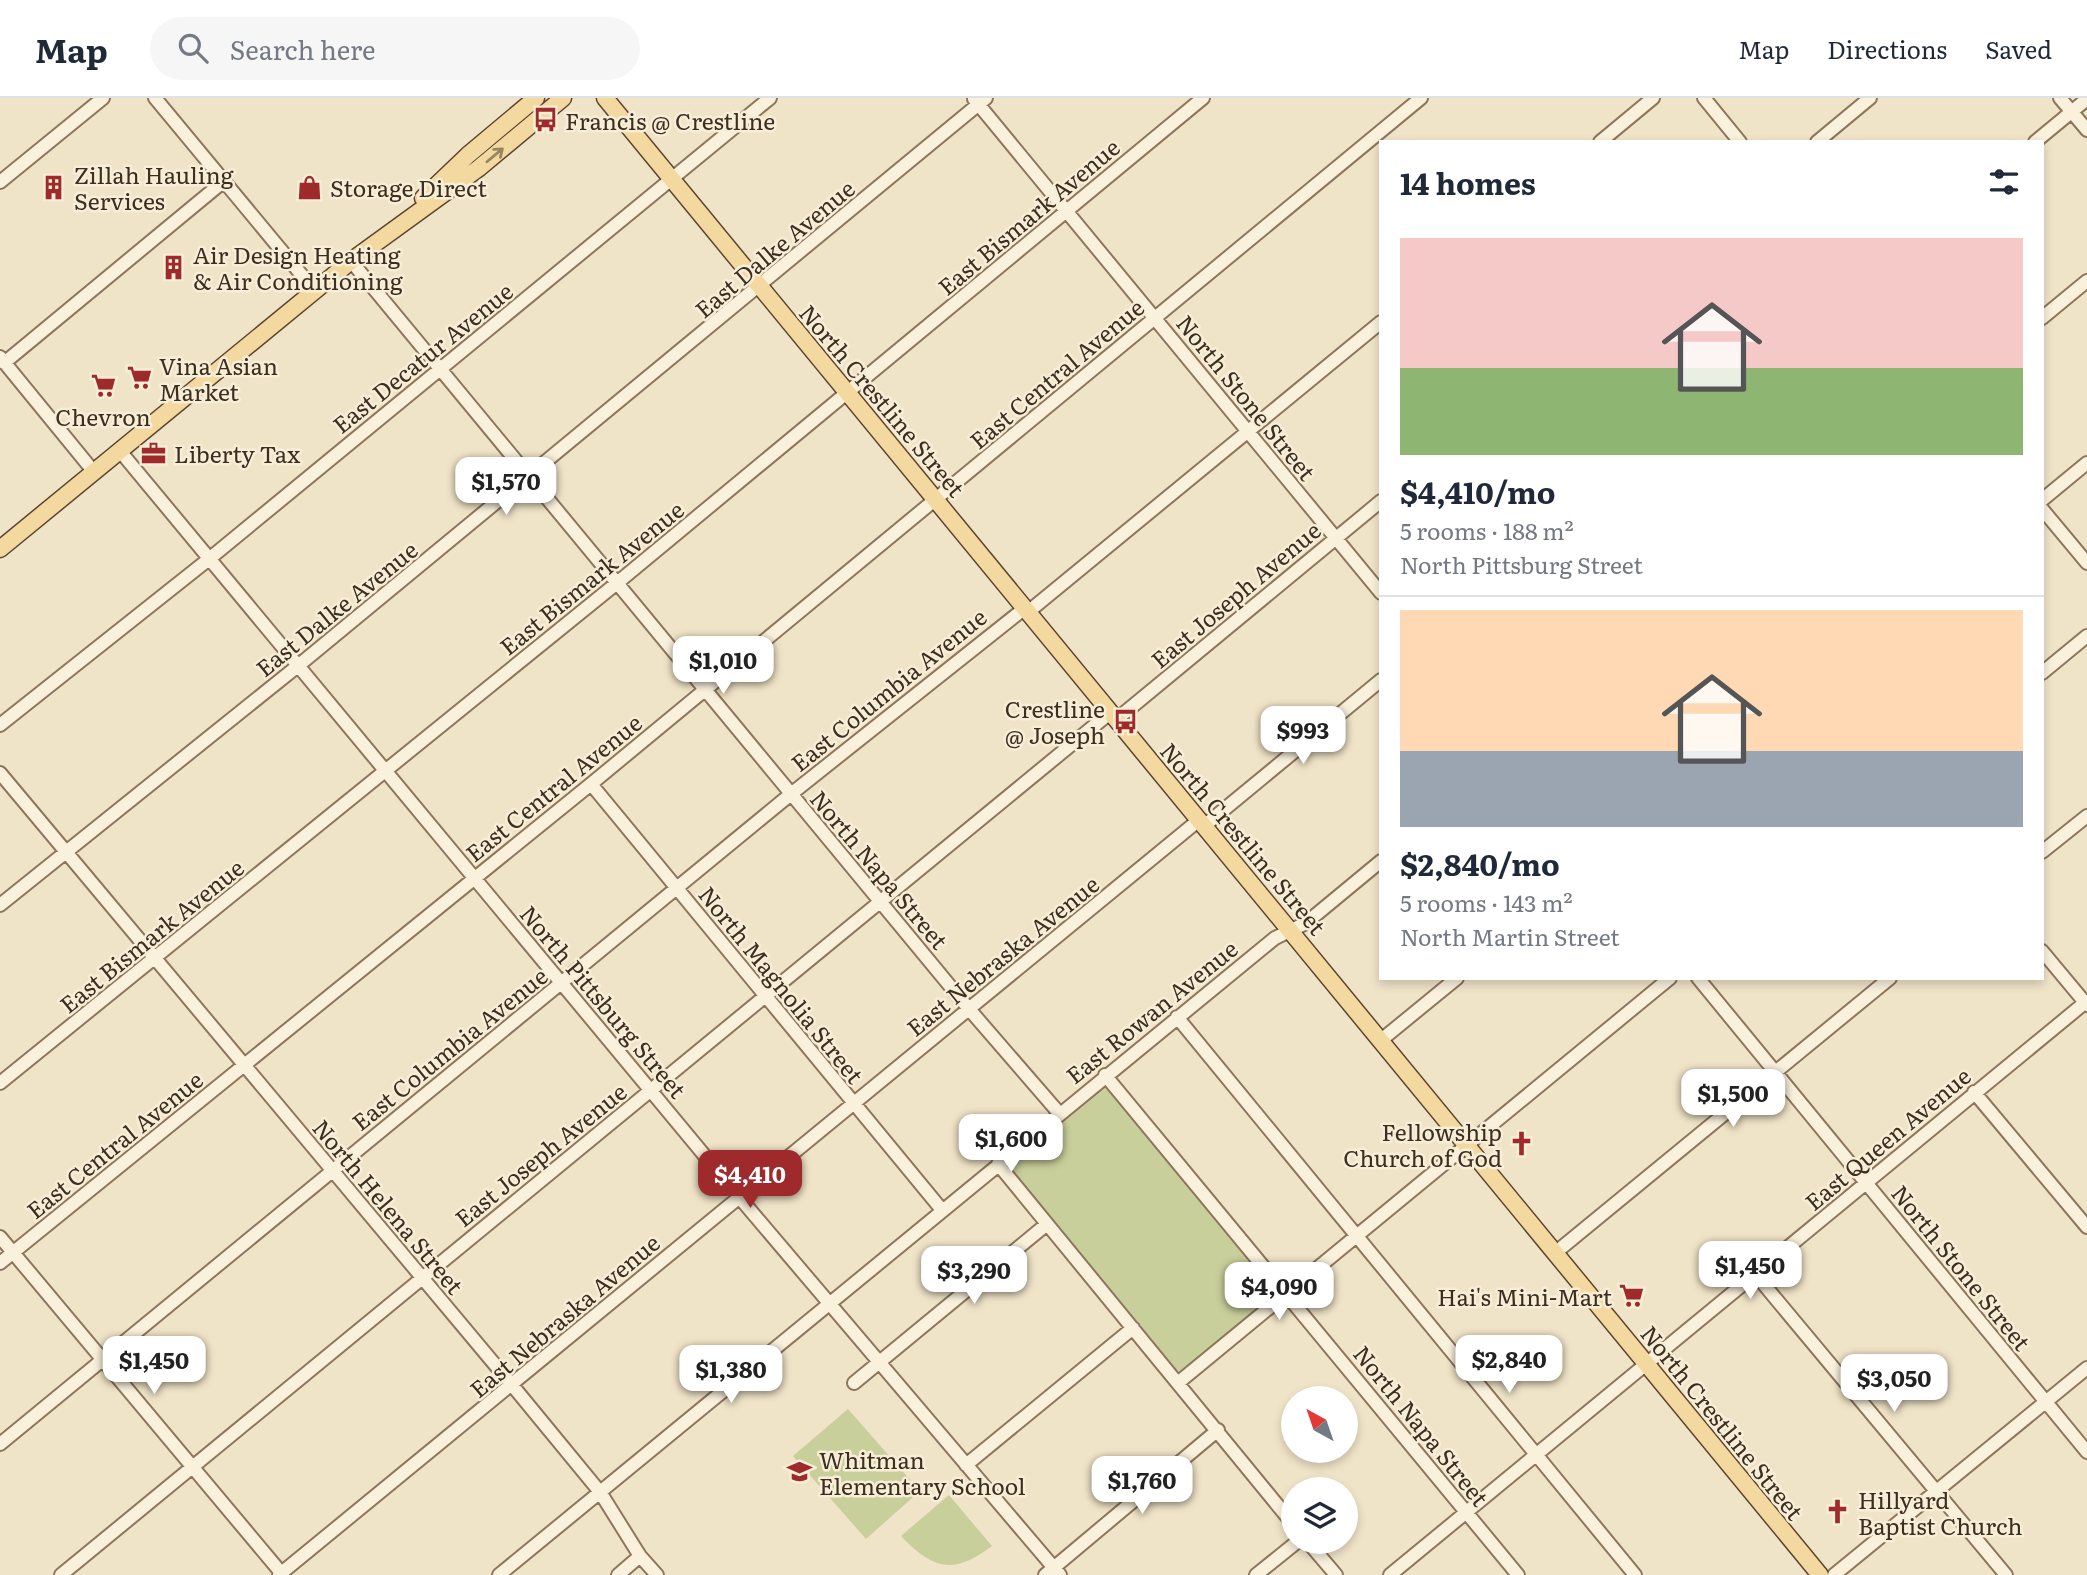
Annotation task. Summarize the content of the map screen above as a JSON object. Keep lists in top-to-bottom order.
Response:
{
  "streets": {
    "main road": ["North Crestline Street"],
    "street": [
      "East Bismark Avenue",
      "East Dalke Avenue",
      "East Decatur Avenue",
      "East Central Avenue",
      "North Stone Street",
      "East Joseph Avenue",
      "East Columbia Avenue",
      "North Napa Street",
      "East Nebraska Avenue",
      "North Magnolia Street",
      "North Pittsburg Street",
      "East Rowan Avenue",
      "East Queen Avenue",
      "North Helena Street"
    ]
  },
  "crossings": [
    ["East Bismark Avenue", "North Stone Street"],
    ["East Bismark Avenue", "North Crestline Street"],
    ["East Bismark Avenue", "North Napa Street"],
    ["East Bismark Avenue", "North Pittsburg Street"],
    ["East Bismark Avenue", "North Helena Street"],
    ["East Dalke Avenue", "North Stone Street"],
    ["East Dalke Avenue", "North Crestline Street"],
    ["East Dalke Avenue", "North Napa Street"],
    ["East Dalke Avenue", "North Pittsburg Street"],
    ["East Dalke Avenue", "North Helena Street"],
    ["East Decatur Avenue", "North Crestline Street"],
    ["East Decatur Avenue", "North Napa Street"],
    ["East Decatur Avenue", "North Pittsburg Street"],
    ["East Central Avenue", "North Stone Street"],
    ["East Central Avenue", "North Crestline Street"],
    ["East Central Avenue", "North Napa Street"],
    ["East Central Avenue", "North Magnolia Street"],
    ["East Central Avenue", "North Pittsburg Street"],
    ["East Central Avenue", "North Helena Street"],
    ["North Stone Street", "East Joseph Avenue"],
    ["North Stone Street", "East Columbia Avenue"],
    ["North Stone Street", "East Queen Avenue"],
    ["North Crestline Street", "East Joseph Avenue"],
    ["North Crestline Street", "East Columbia Avenue"],
    ["North Crestline Street", "East Nebraska Avenue"],
    ["North Crestline Street", "East Rowan Avenue"],
    ["North Crestline Street", "East Queen Avenue"],
    ["East Joseph Avenue", "North Napa Street"],
    ["East Joseph Avenue", "North Magnolia Street"],
    ["East Joseph Avenue", "North Pittsburg Street"],
    ["East Joseph Avenue", "North Helena Street"],
    ["East Columbia Avenue", "North Napa Street"],
    ["East Columbia Avenue", "North Magnolia Street"],
    ["East Columbia Avenue", "North Pittsburg Street"],
    ["East Columbia Avenue", "North Helena Street"],
    ["North Napa Street", "East Nebraska Avenue"],
    ["North Napa Street", "East Rowan Avenue"],
    ["North Napa Street", "East Queen Avenue"],
    ["East Nebraska Avenue", "North Magnolia Street"],
    ["East Nebraska Avenue", "North Pittsburg Street"],
    ["East Nebraska Avenue", "North Helena Street"],
    ["North Magnolia Street", "East Rowan Avenue"],
    ["North Pittsburg Street", "East Rowan Avenue"],
    ["East Rowan Avenue", "North Helena Street"]
  ],
  "places": {
    "bus stop": ["Francis @ Crestline", "Crestline @ Joseph"],
    "building": ["Zillah Hauling Services", "Air Design Heating & Air Conditioning"],
    "shop": ["Storage Direct"],
    "supermarket": ["Vina Asian Market", "Chevron", "Hai's Mini-Mart"],
    "office": ["Liberty Tax"],
    "church": ["Fellowship Church of God", "Hillyard Baptist Church"],
    "school or university": ["Whitman Elementary School"]
  },
  "north": "top left",
  "page": {
    "header": "Map",
    "search": "Search here",
    "nav": ["Map", "Directions", "Saved"],
    "heading": "14 homes",
    "list": [
      {
        "name": "$4,410/mo",
        "note": "5 rooms · 188 m² · North Pittsburg Street"
      },
      {
        "name": "$2,840/mo",
        "note": "5 rooms · 143 m² · North Martin Street"
      }
    ],
    "price": [
      "$1,570",
      "$1,010",
      "$993",
      "$1,500",
      "$1,600",
      "$4,410",
      "$1,450",
      "$3,290",
      "$4,090",
      "$2,840",
      "$1,450",
      "$1,380",
      "$3,050",
      "$1,760"
    ]
  }
}
